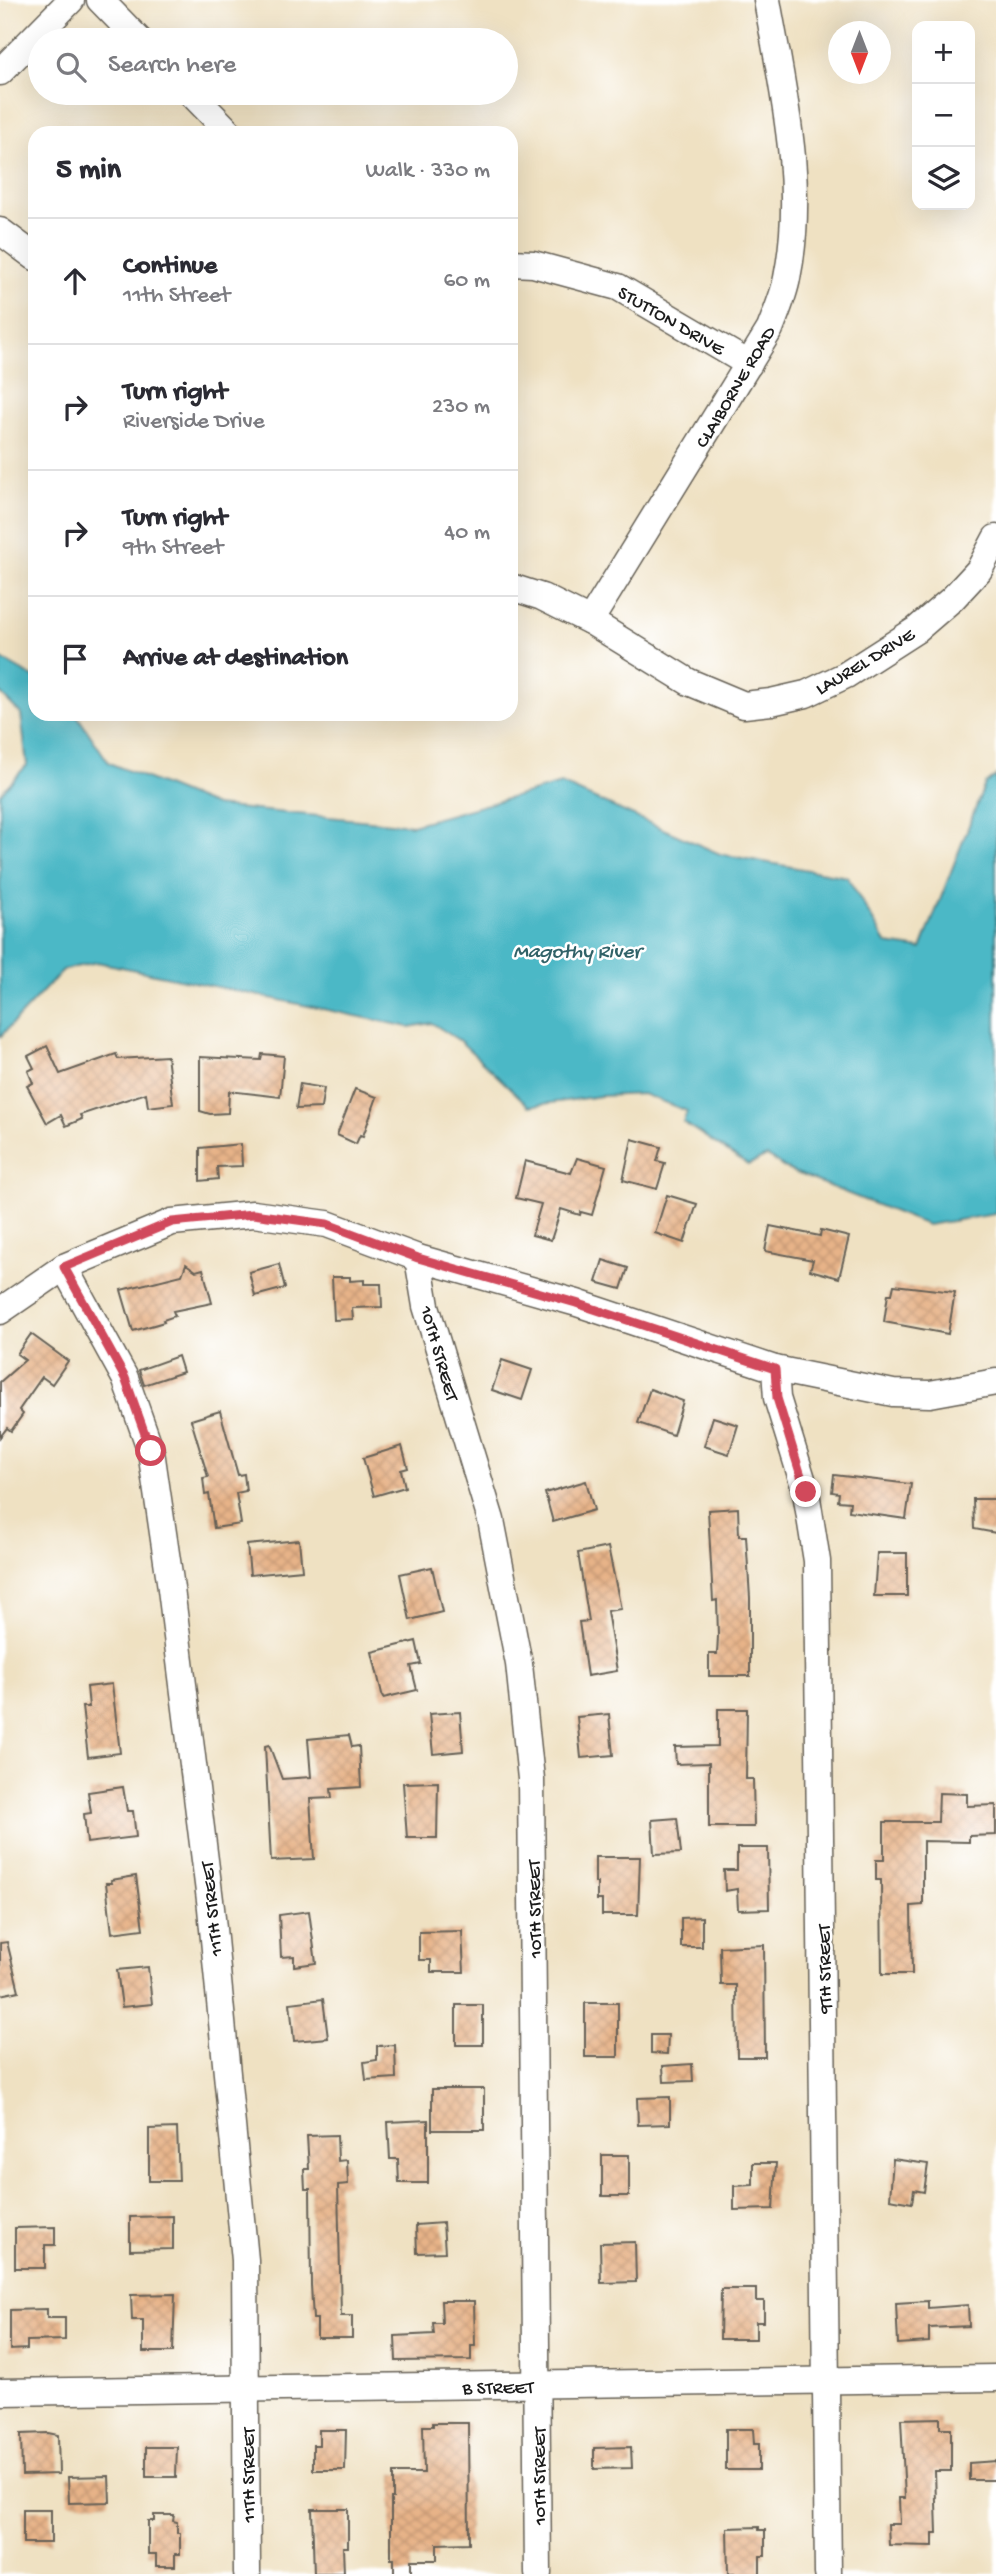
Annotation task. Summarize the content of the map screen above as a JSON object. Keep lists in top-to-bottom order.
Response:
{
  "streets": {
    "street": [
      "STUTTON DRIVE",
      "CLAIBORNE ROAD",
      "LAUREL DRIVE",
      "10TH STREET",
      "11TH STREET",
      "9TH STREET",
      "B STREET"
    ]
  },
  "crossings": [
    ["STUTTON DRIVE", "CLAIBORNE ROAD"],
    ["CLAIBORNE ROAD", "LAUREL DRIVE"],
    ["10TH STREET", "B STREET"],
    ["11TH STREET", "B STREET"],
    ["9TH STREET", "B STREET"]
  ],
  "water": ["Magothy River"],
  "north": "bottom",
  "page": {
    "map_buttons": ["+", "−"],
    "search": "Search here",
    "heading": ["5 min", "Walk · 330 m"],
    "list": [
      ["Continue", "11th Street", "60 m"],
      ["Turn right", "Riverside Drive", "230 m"],
      ["Turn right", "9th Street", "40 m"],
      "Arrive at destination"
    ]
  }
}
